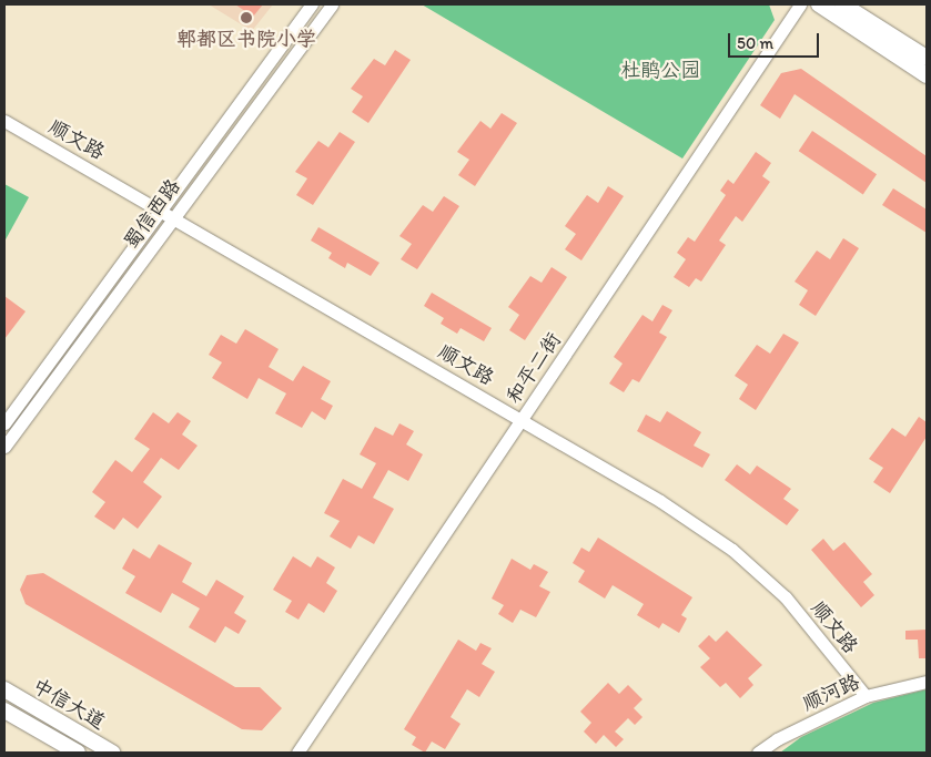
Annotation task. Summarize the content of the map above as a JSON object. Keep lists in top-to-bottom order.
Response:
{
  "streets": {
    "main road": ["中信大道"],
    "street": [
      "顺文路",
      "蜀信西路",
      "和平二街",
      "顺河路"
    ]
  },
  "crossings": [
    ["顺文路", "蜀信西路"],
    ["顺文路", "和平二街"],
    ["顺文路", "顺河路"]
  ],
  "parks": ["杜鹃公园"],
  "places": ["郫都区书院小学"],
  "scale_bar": "50 m"
}
